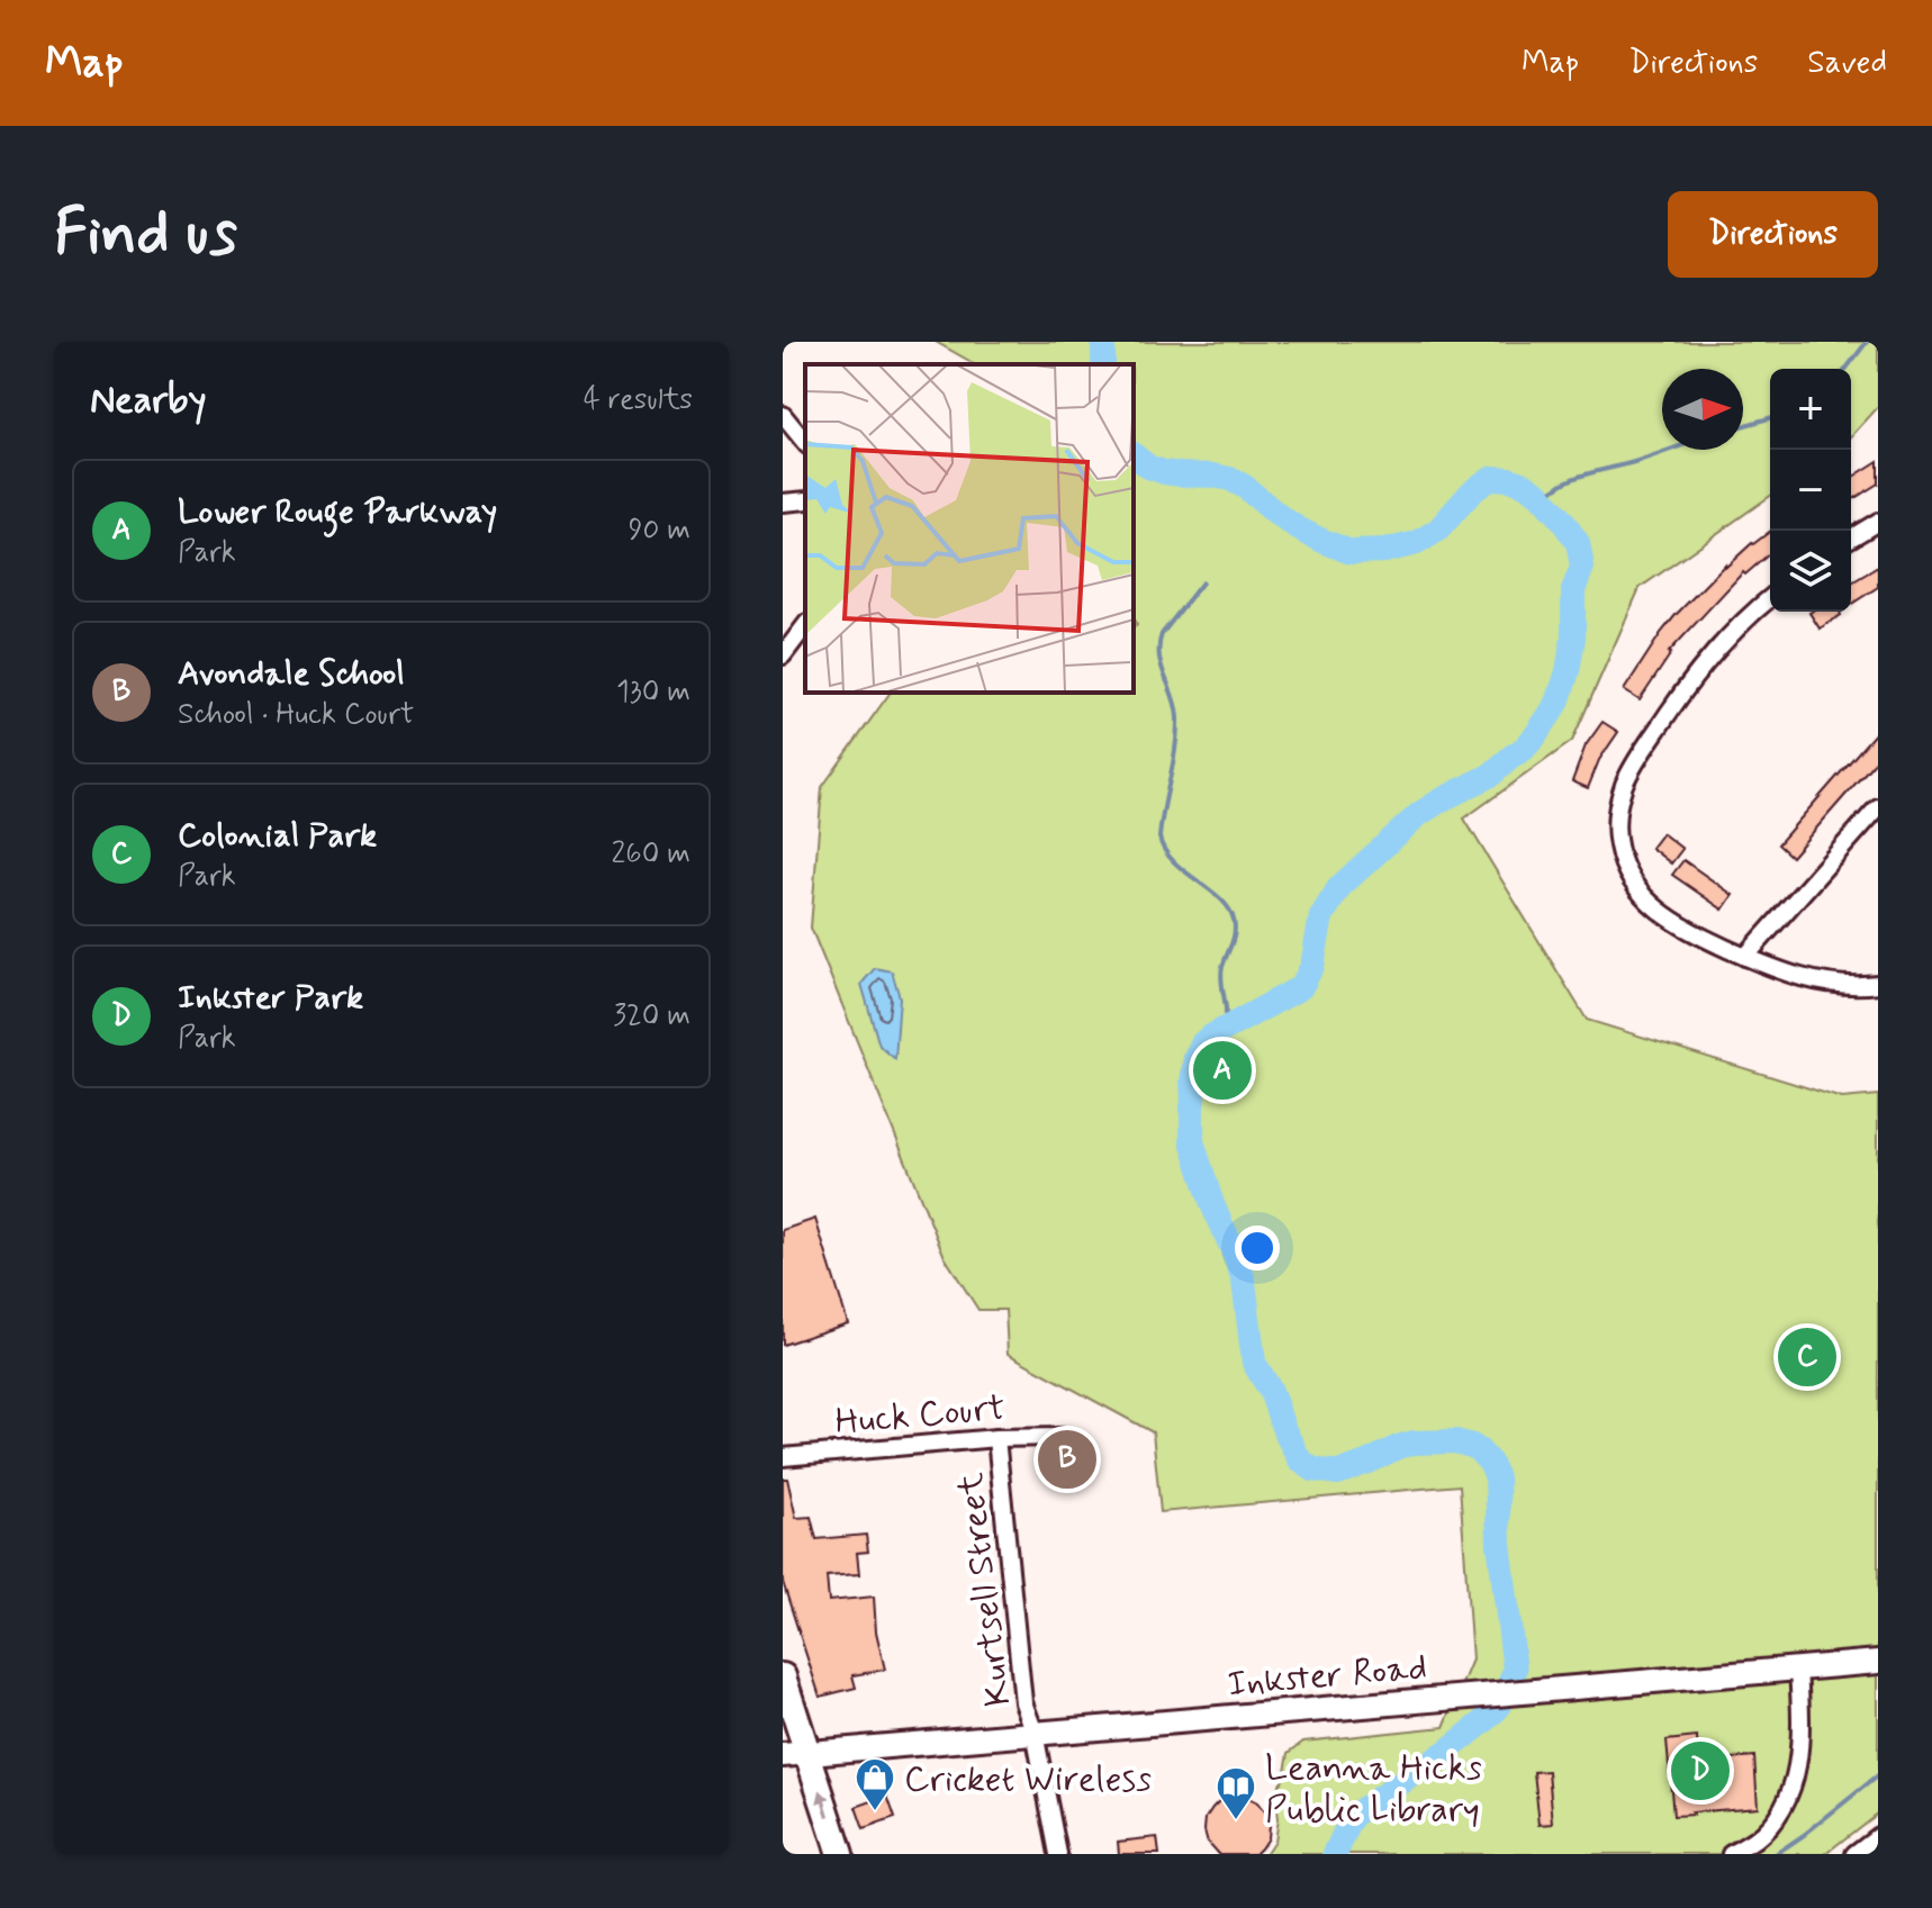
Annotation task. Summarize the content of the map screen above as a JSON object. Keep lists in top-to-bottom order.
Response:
{
  "streets": {
    "main road": ["Inkster Road"],
    "street": ["Huck Court", "Kurtsell Street"]
  },
  "crossings": [
    ["Huck Court", "Kurtsell Street"],
    ["Kurtsell Street", "Inkster Road"]
  ],
  "places": {
    "shop": ["Cricket Wireless"],
    "library": ["Leanna Hicks Public Library"]
  },
  "north": "right",
  "page": {
    "header": "Map",
    "nav": ["Map", "Directions", "Saved"],
    "buttons": "Directions",
    "title": "Find us",
    "heading": ["Nearby", "4 results"],
    "map_buttons": ["+", "−"],
    "list": [
      {
        "mark": "A",
        "name": "Lower Rouge Parkway",
        "note": "Park",
        "value": "90 m"
      },
      {
        "mark": "B",
        "name": "Avondale School",
        "note": "School · Huck Court",
        "value": "130 m"
      },
      {
        "mark": "C",
        "name": "Colonial Park",
        "note": "Park",
        "value": "260 m"
      },
      {
        "mark": "D",
        "name": "Inkster Park",
        "note": "Park",
        "value": "320 m"
      }
    ],
    "pins": [
      "A",
      "C",
      "B",
      "D"
    ]
  }
}
